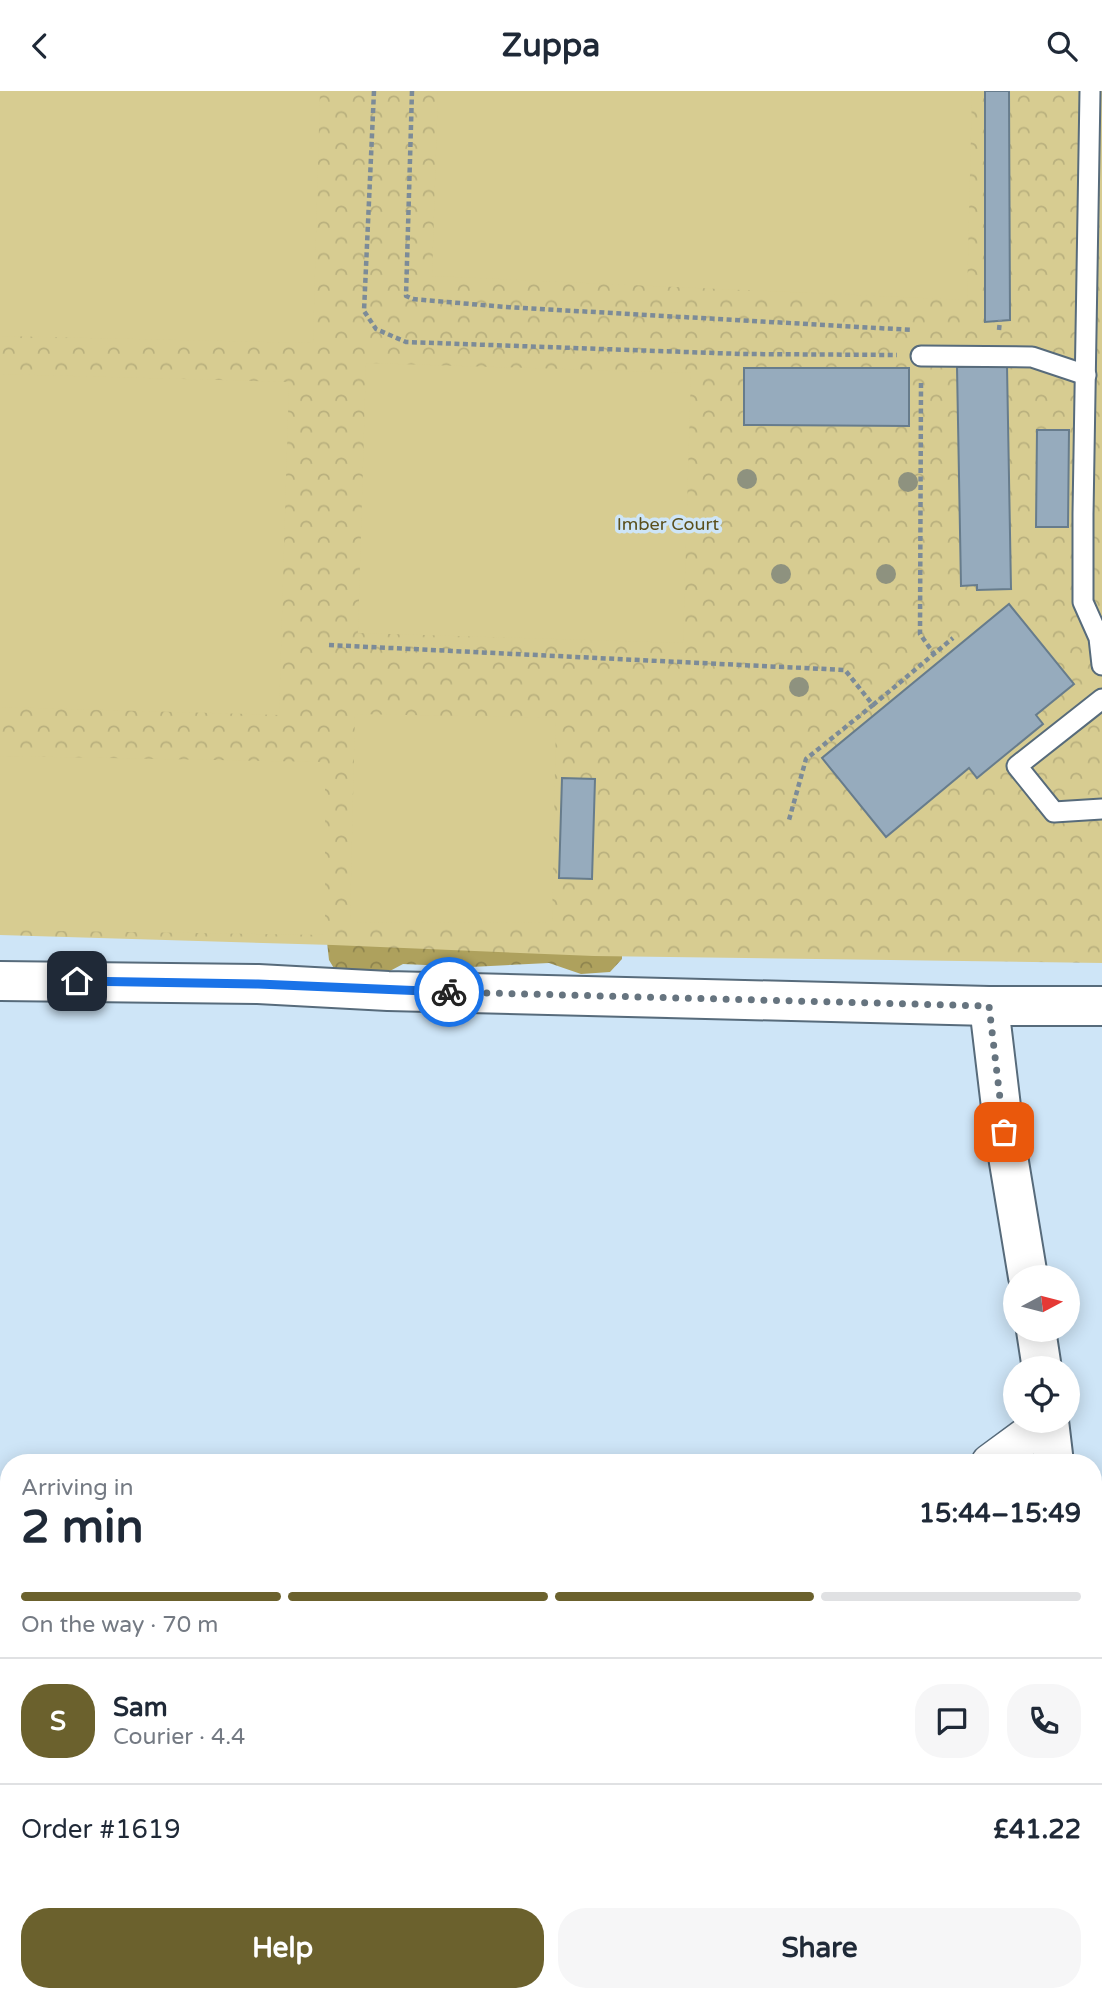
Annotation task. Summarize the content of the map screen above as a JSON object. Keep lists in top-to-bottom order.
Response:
{
  "parks": ["Imber Court"],
  "north": "right",
  "page": {
    "header": "Zuppa",
    "heading": ["2 min", "Arriving in", "15:44–15:49"],
    "panel": [
      "Sam",
      "Courier · 4.4",
      "Order #1619",
      "£41.22"
    ],
    "bar": "On the way · 70 m",
    "round": "S",
    "buttons": ["Help", "Share"]
  }
}
